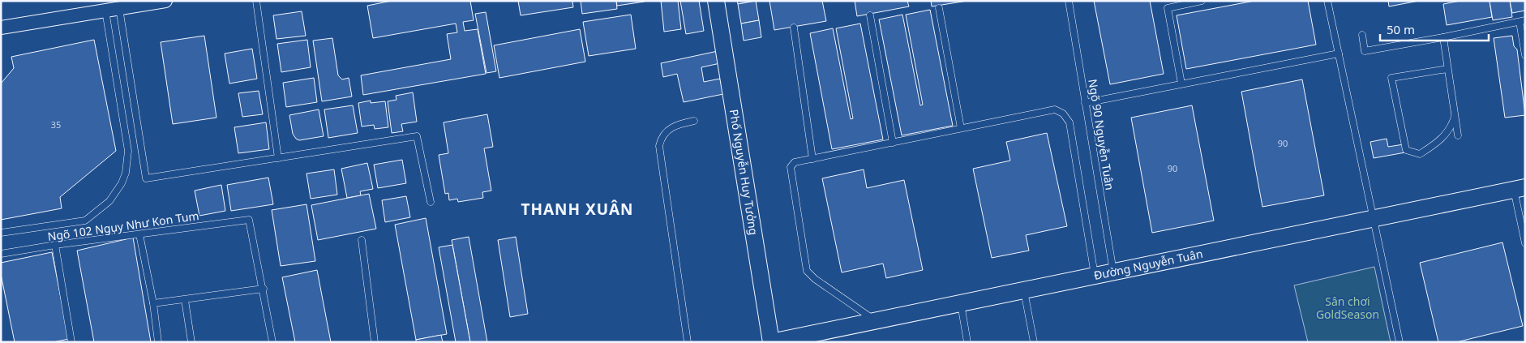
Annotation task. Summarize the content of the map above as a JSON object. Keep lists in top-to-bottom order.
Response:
{
  "streets": {
    "street": ["Phố Nguyễn Huy Tưởng", "Đường Nguyễn Tuân"],
    "lane": ["Ngõ 90 Nguyễn Tuân", "Ngõ 102 Ngụy Như Kon Tum"]
  },
  "crossings": [
    ["Ngõ 90 Nguyễn Tuân", "Đường Nguyễn Tuân"],
    ["Phố Nguyễn Huy Tưởng", "Đường Nguyễn Tuân"]
  ],
  "districts": ["THANH XUÂN"],
  "parks": ["Sân chơi GoldSeason"],
  "house_numbers": ["35", "90", "90"],
  "scale_bar": "50 m"
}
